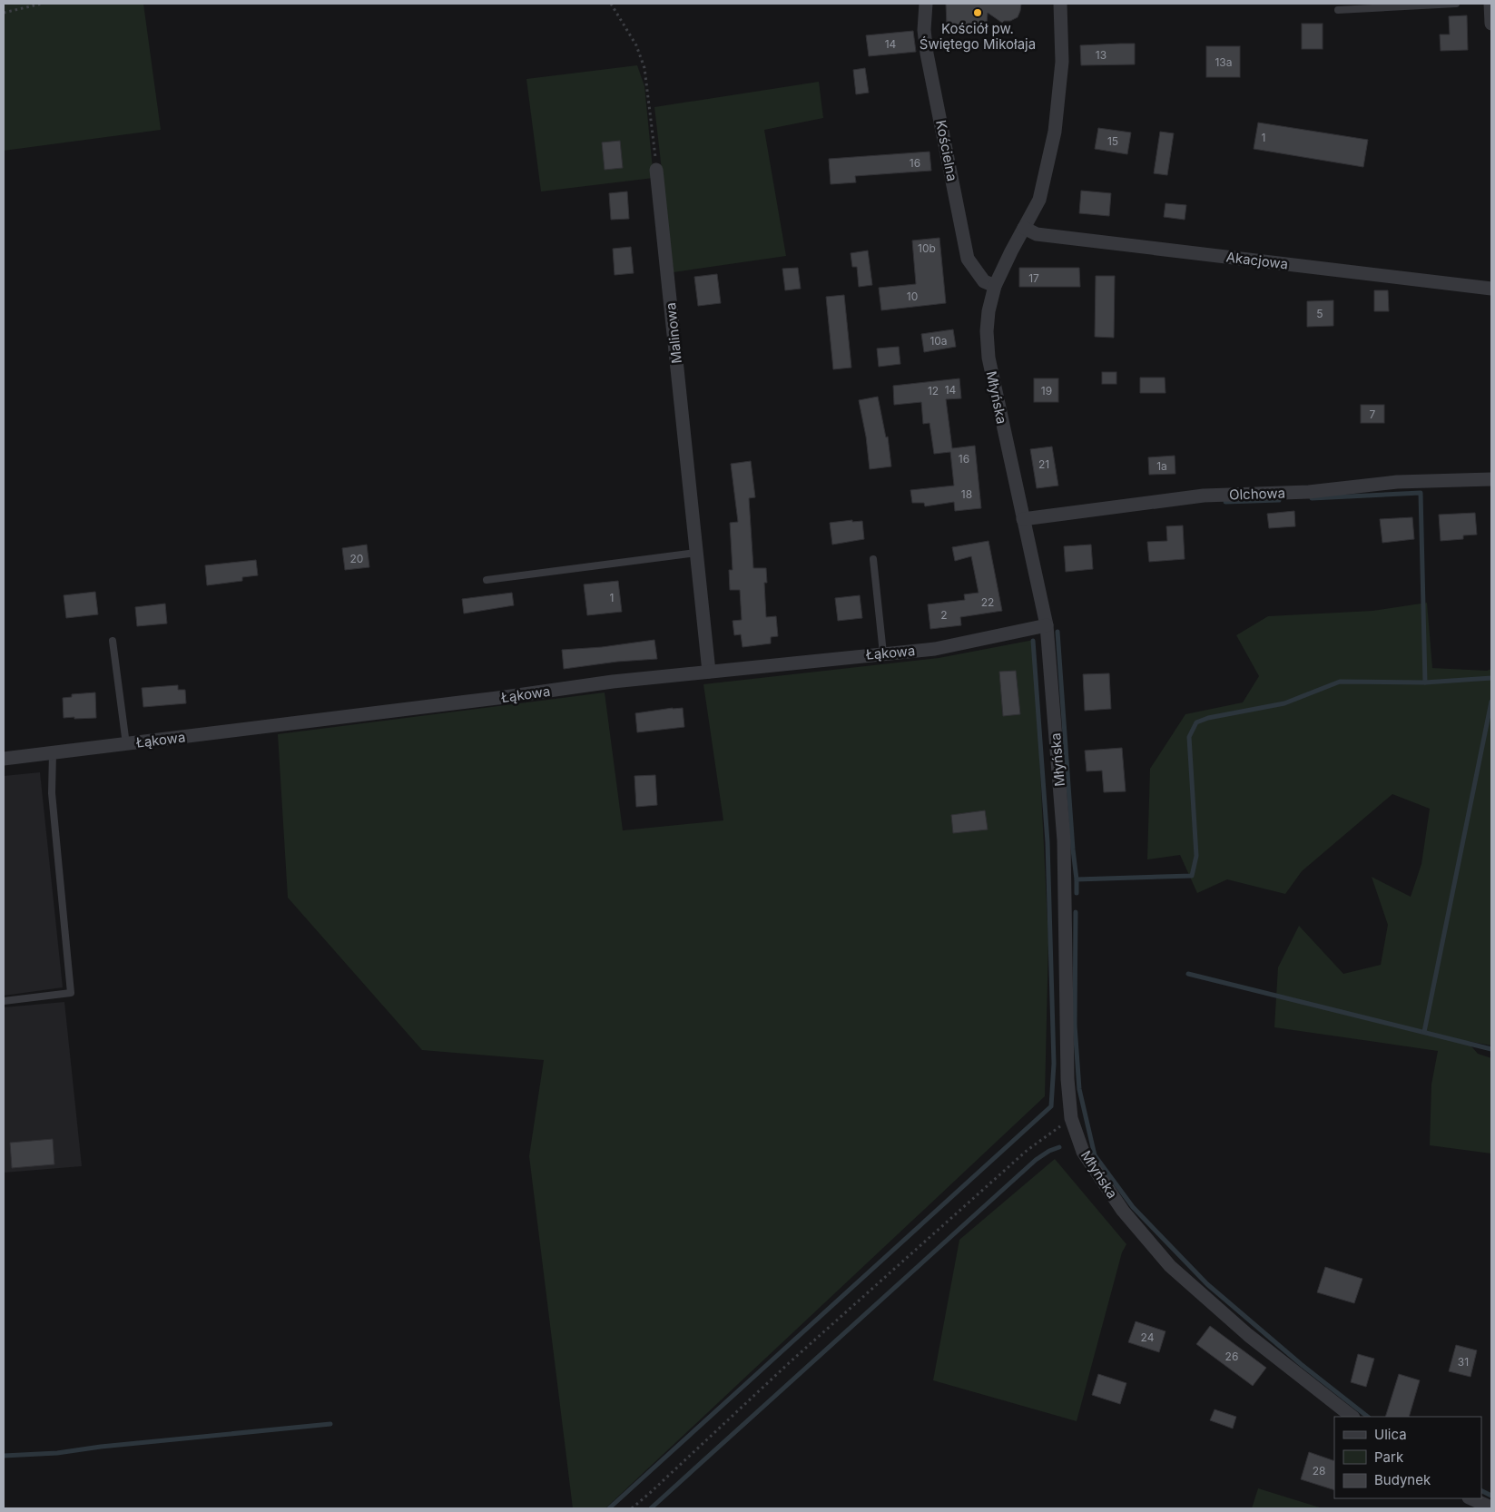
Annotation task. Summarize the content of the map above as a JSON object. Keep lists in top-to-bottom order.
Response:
{
  "streets": {
    "street": [
      "Kościelna",
      "Akacjowa",
      "Malinowa",
      "Młyńska",
      "Olchowa",
      "Łąkowa"
    ]
  },
  "crossings": [
    ["Kościelna", "Młyńska"],
    ["Akacjowa", "Młyńska"],
    ["Malinowa", "Łąkowa"],
    ["Młyńska", "Olchowa"],
    ["Młyńska", "Łąkowa"]
  ],
  "places": ["Kościół pw. Świętego Mikołaja"],
  "house_numbers": [
    "14",
    "13",
    "13a",
    "1",
    "15",
    "16",
    "10b",
    "17",
    "10",
    "5",
    "10a",
    "14",
    "12",
    "19",
    "7",
    "16",
    "21",
    "1a",
    "18",
    "20",
    "1",
    "22",
    "2",
    "24",
    "26",
    "31",
    "28"
  ],
  "legend": ["Ulica", "Park", "Budynek"]
}
